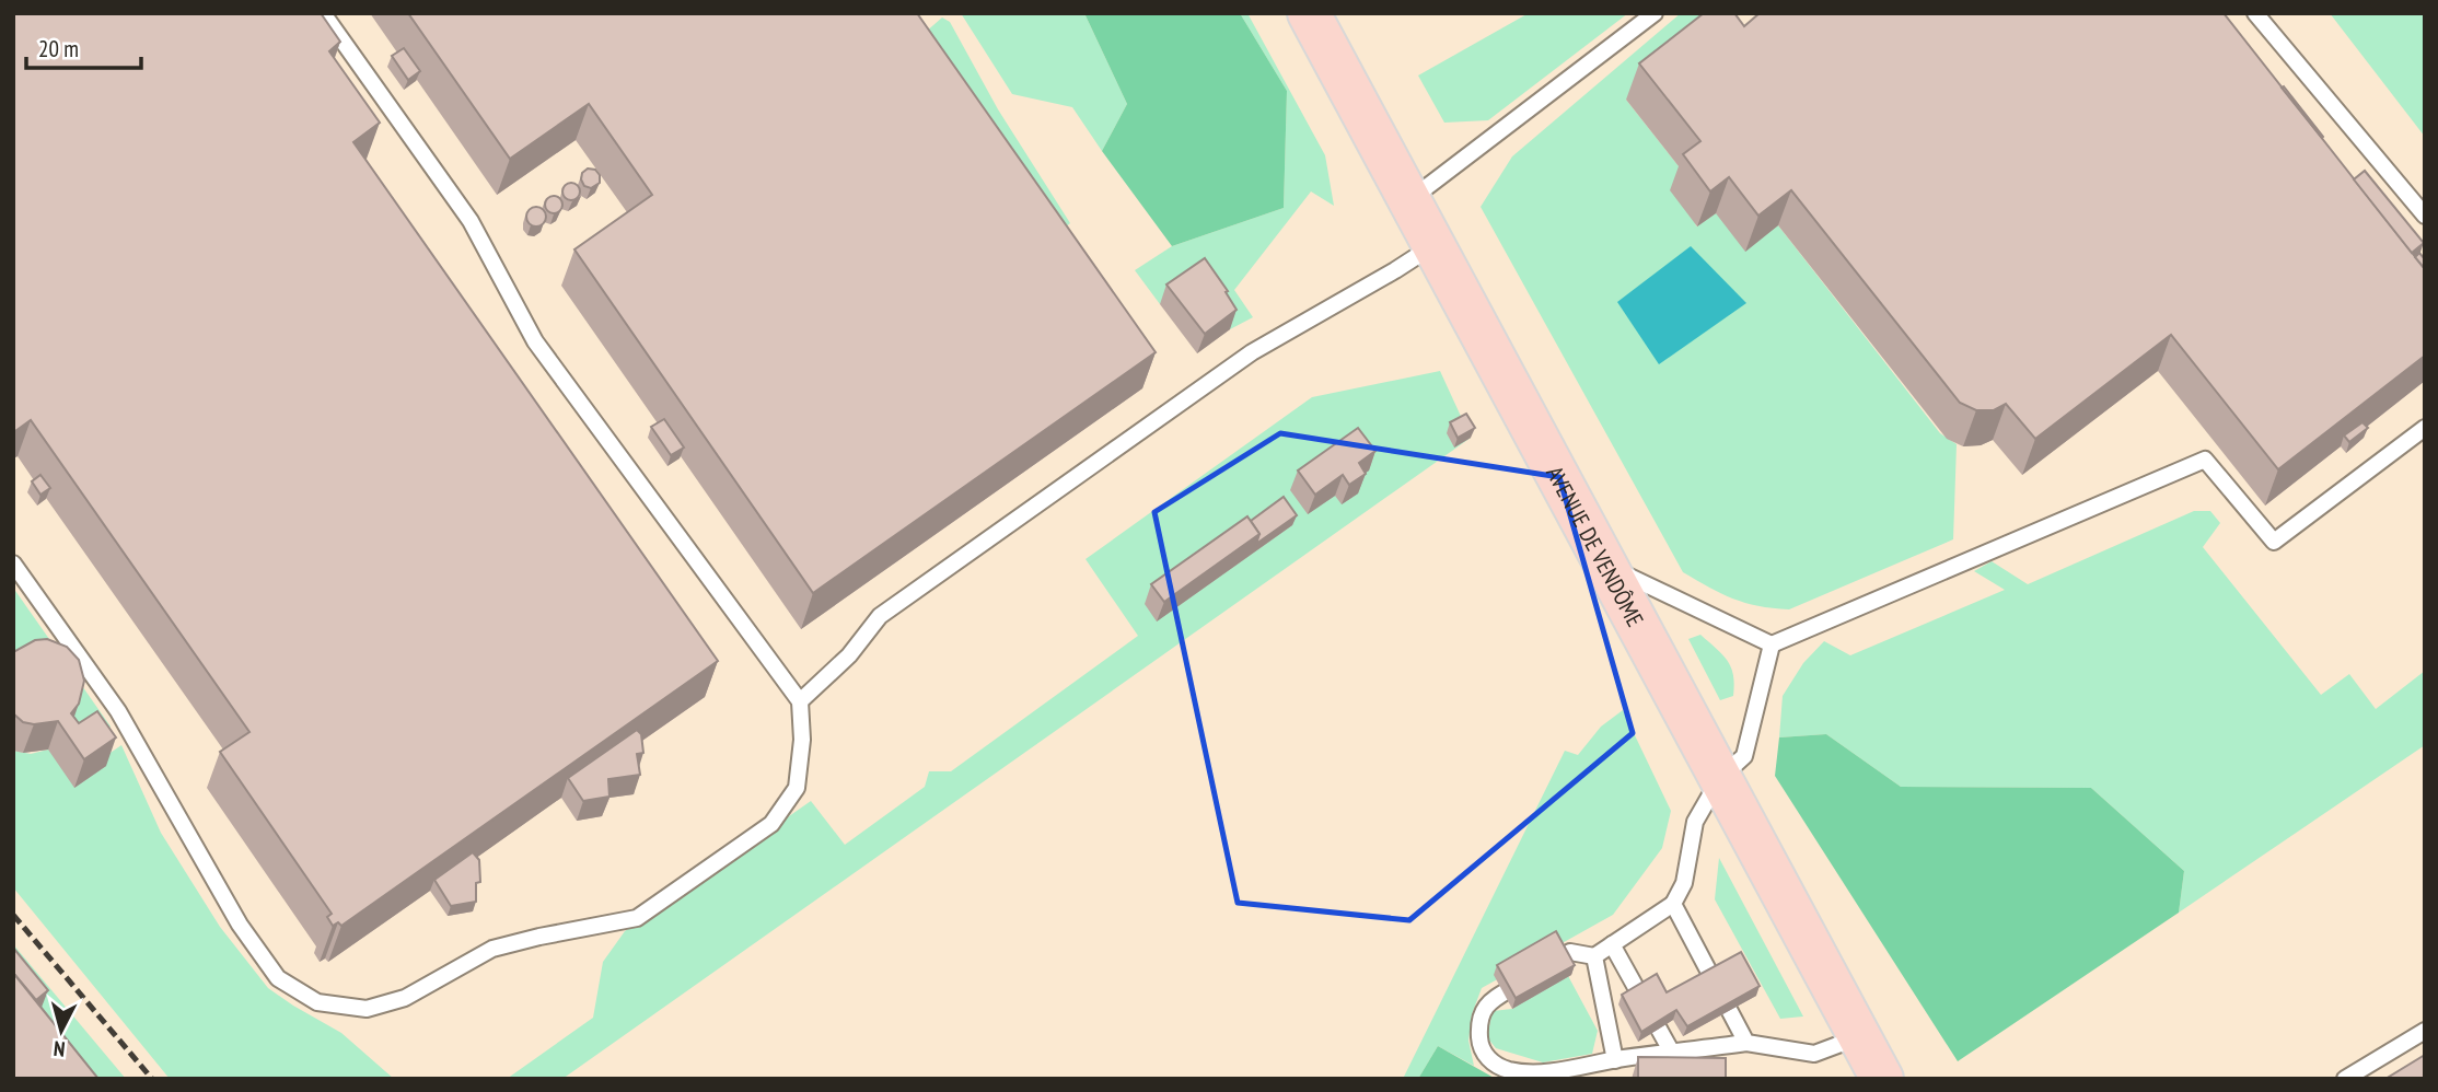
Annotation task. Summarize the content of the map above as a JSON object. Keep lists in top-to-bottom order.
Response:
{
  "streets": {
    "main road": ["AVENUE DE VENDÔME"]
  },
  "scale_bar": "20 m",
  "north": "bottom"
}
